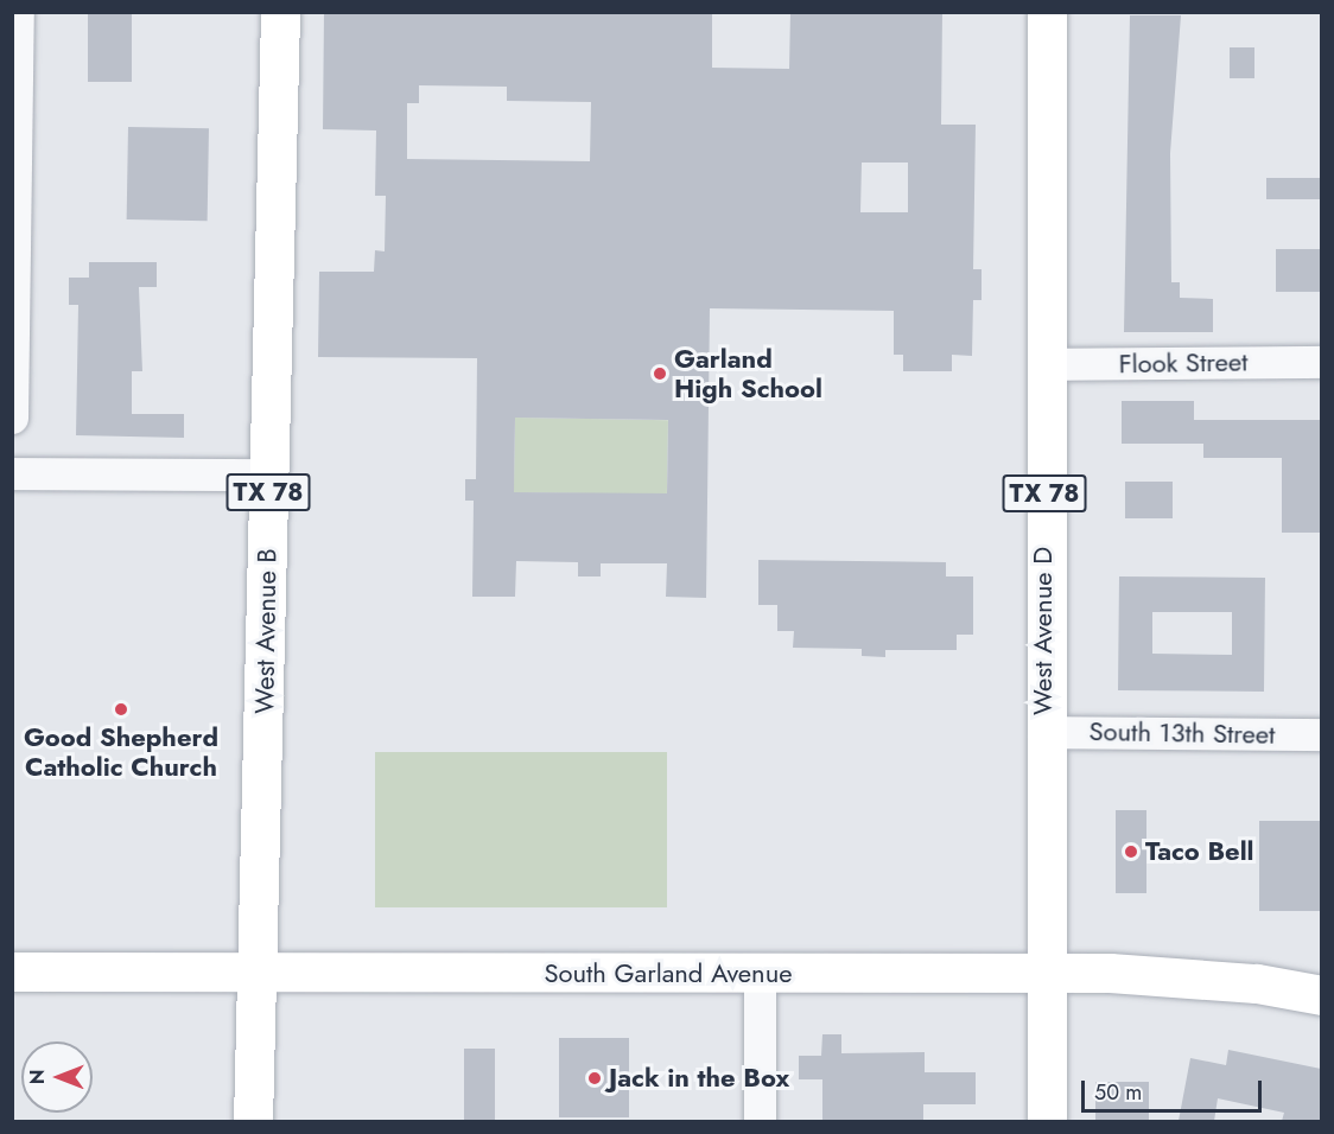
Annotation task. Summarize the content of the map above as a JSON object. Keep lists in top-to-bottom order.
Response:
{
  "streets": {
    "main road": [
      "TX 78",
      "West Avenue B",
      "West Avenue D",
      "South Garland Avenue"
    ],
    "street": ["Flook Street", "South 13th Street"]
  },
  "crossings": [
    ["Flook Street", "West Avenue D"],
    ["West Avenue B", "South Garland Avenue"],
    ["West Avenue D", "South 13th Street"],
    ["West Avenue D", "South Garland Avenue"]
  ],
  "places": [
    "Garland High School",
    "Good Shepherd Catholic Church",
    "Taco Bell",
    "Jack in the Box"
  ],
  "scale_bar": "50 m",
  "north": "left"
}
